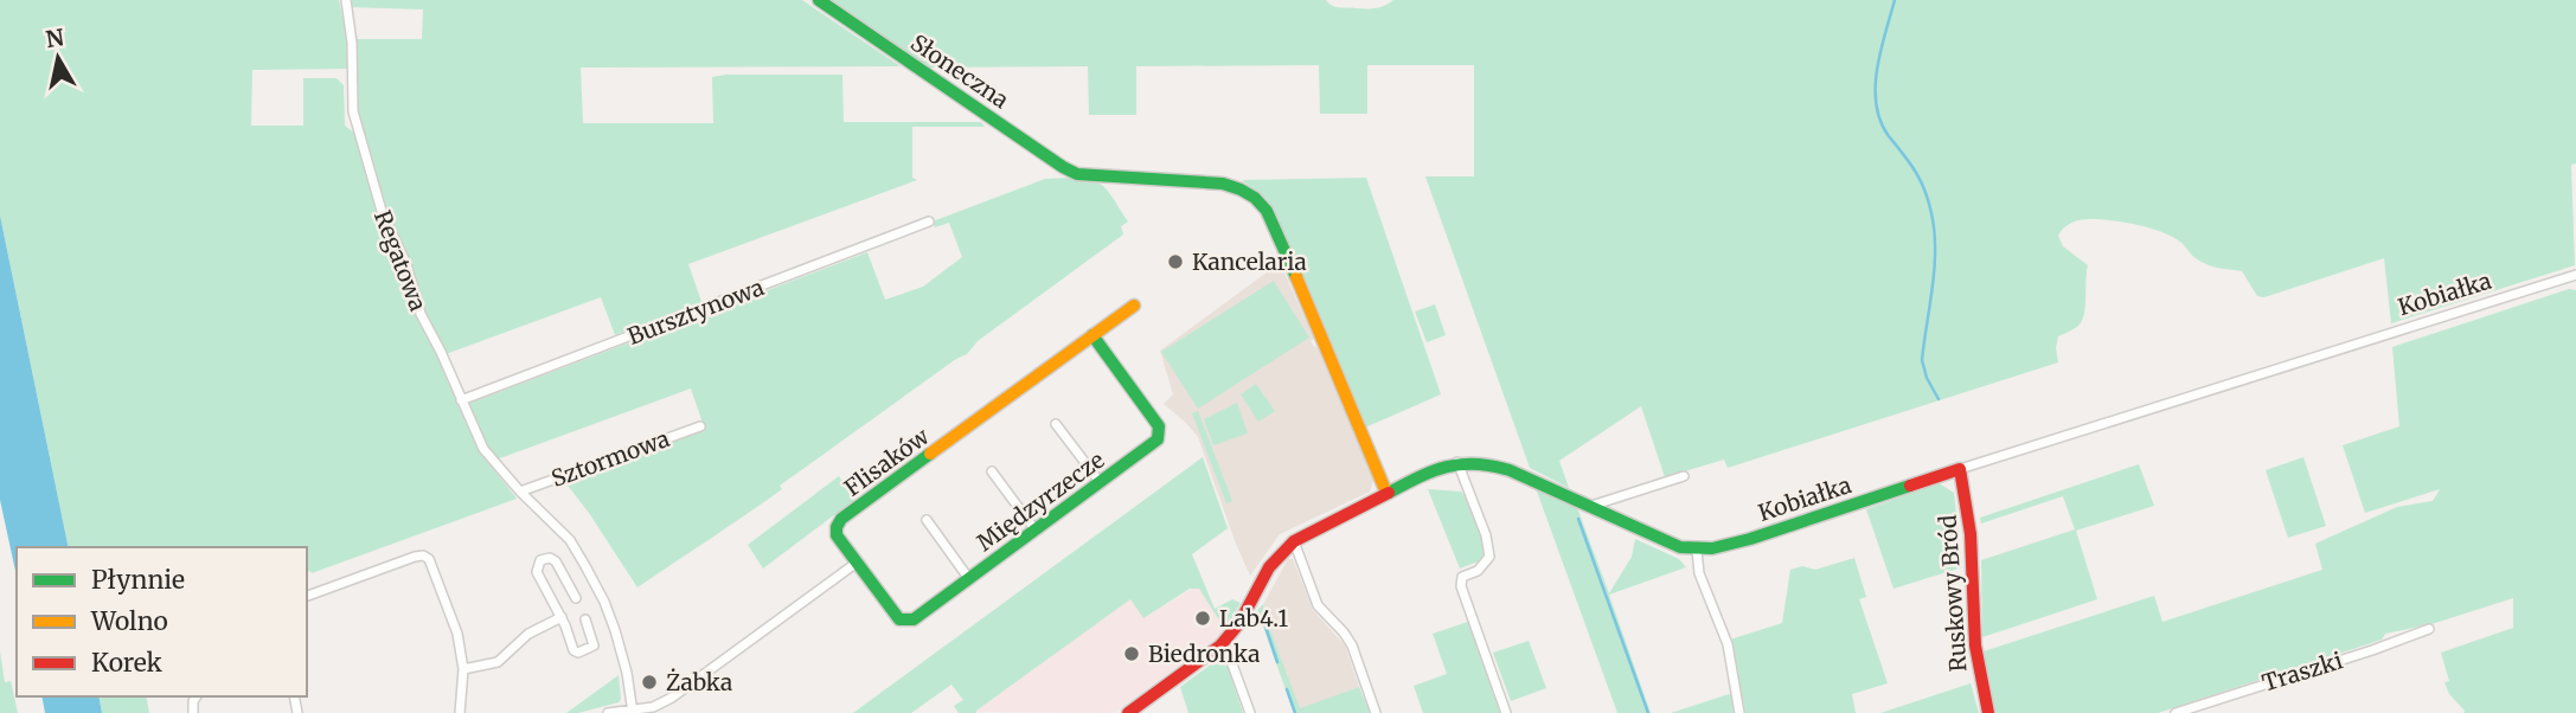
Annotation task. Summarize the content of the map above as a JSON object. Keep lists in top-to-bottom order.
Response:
{
  "streets": {
    "street": [
      "Słoneczna",
      "Regatowa",
      "Kobiałka",
      "Bursztynowa",
      "Sztormowa",
      "Flisaków",
      "Międzyrzecze",
      "Ruskowy Bród",
      "Traszki"
    ]
  },
  "crossings": [
    ["Słoneczna", "Kobiałka"],
    ["Regatowa", "Bursztynowa"],
    ["Regatowa", "Sztormowa"],
    ["Kobiałka", "Ruskowy Bród"],
    ["Flisaków", "Międzyrzecze"]
  ],
  "places": [
    "Kancelaria",
    "Lab4.1",
    "Biedronka",
    "Żabka"
  ],
  "legend": ["Płynnie", "Wolno", "Korek"],
  "north": "top"
}
